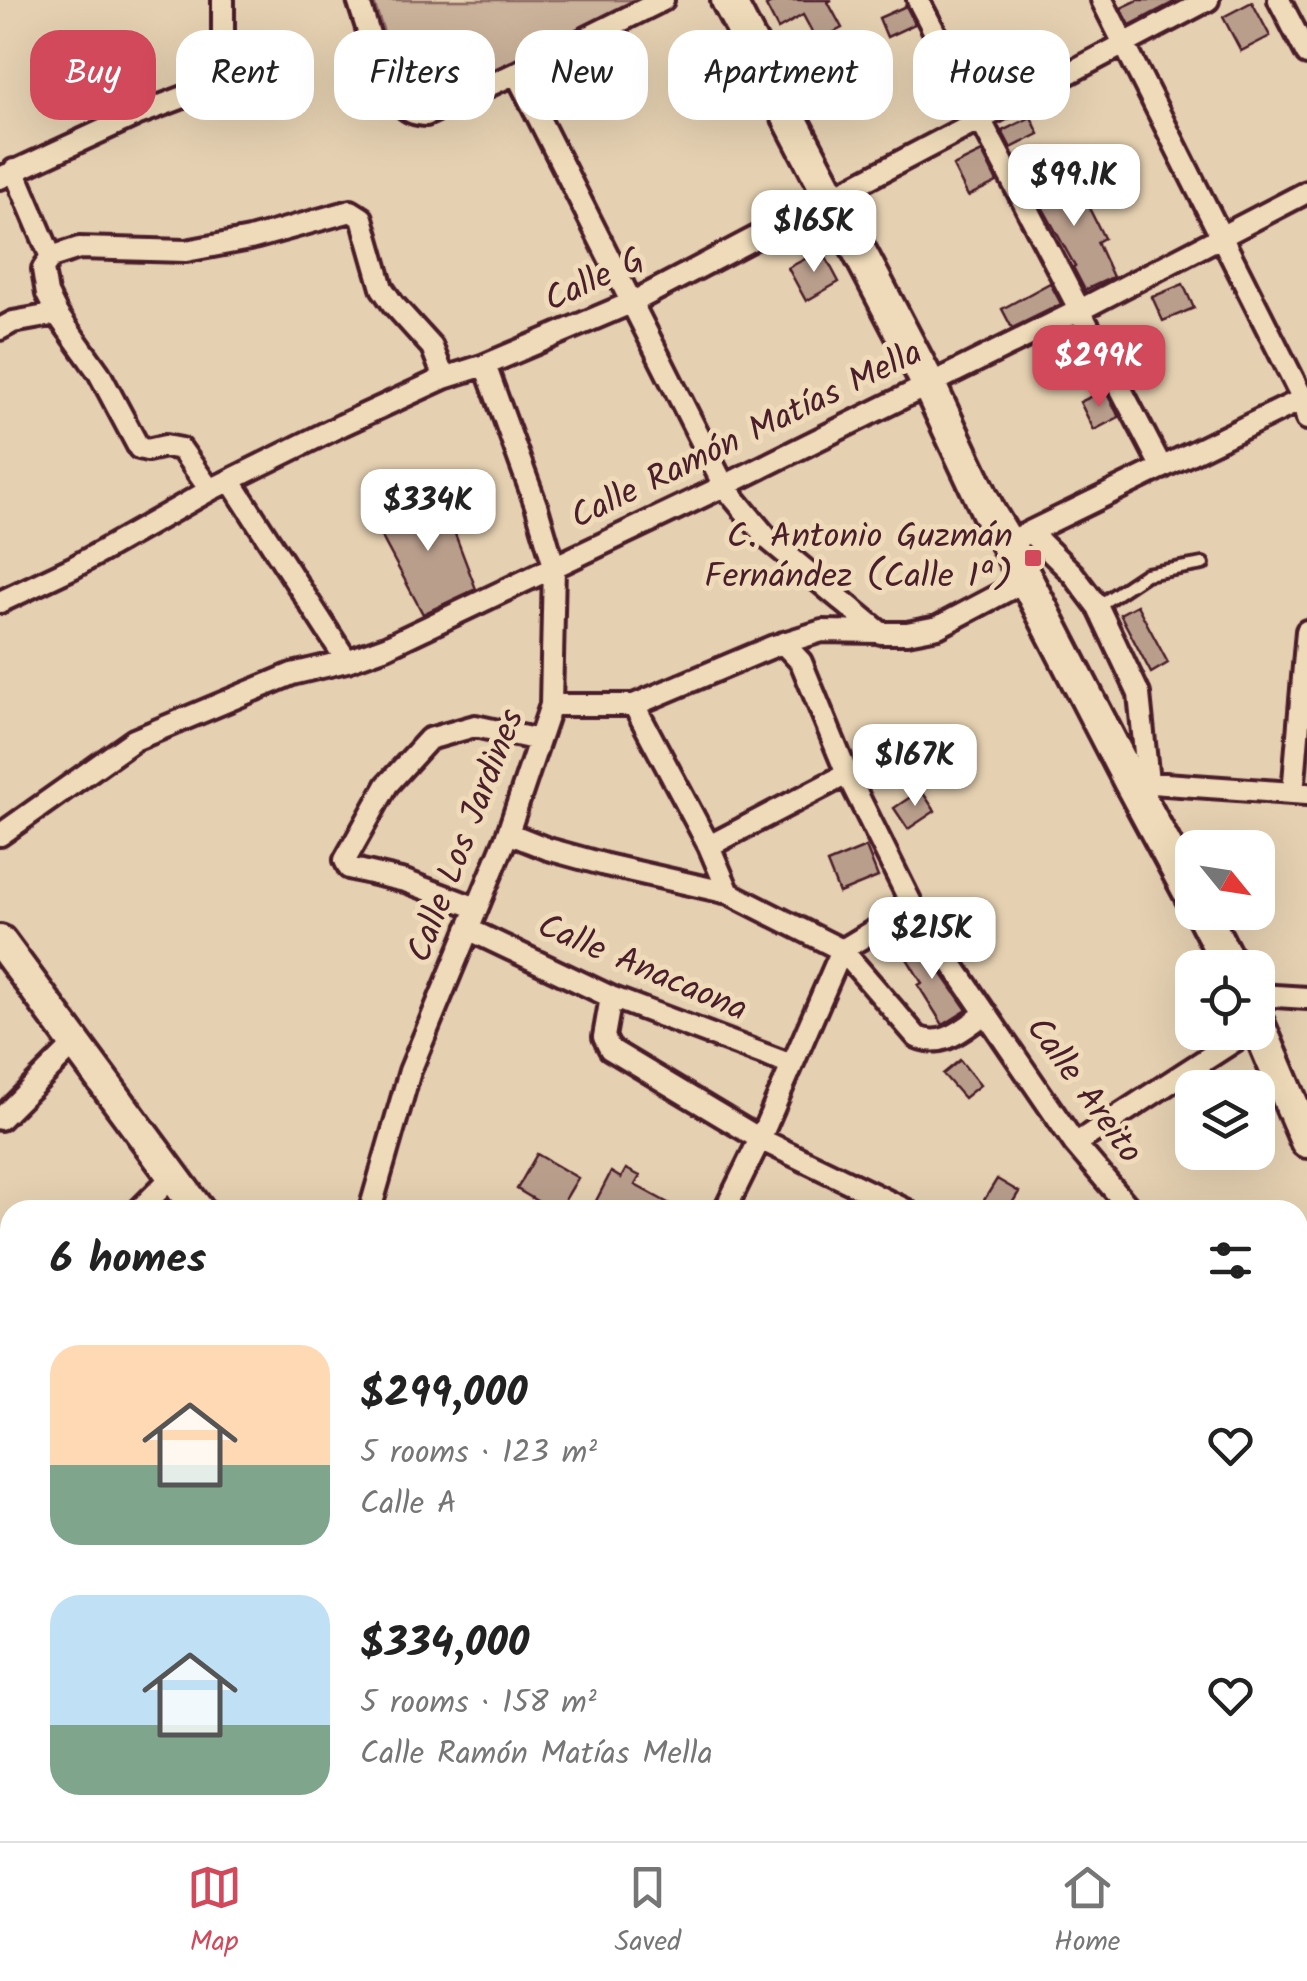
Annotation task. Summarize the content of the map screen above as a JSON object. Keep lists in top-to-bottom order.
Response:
{
  "streets": {
    "street": [
      "Calle G",
      "Calle Ramón Matías Mella",
      "Calle Los Jardines",
      "Calle Anacaona",
      "Calle Areito"
    ]
  },
  "crossings": [
    ["Calle G", "Calle Los Jardines"],
    ["Calle Ramón Matías Mella", "Calle Los Jardines"],
    ["Calle Los Jardines", "Calle Anacaona"]
  ],
  "places": {
    "transit": ["C. Antonio Guzmán Fernández (Calle 1ª)"]
  },
  "north": "bottom right",
  "page": {
    "chip": [
      "Buy",
      "Rent",
      "Filters",
      "New",
      "Apartment",
      "House"
    ],
    "price": [
      "$99.1K",
      "$165K",
      "$299K",
      "$334K",
      "$167K",
      "$215K"
    ],
    "heading": "6 homes",
    "list": [
      {
        "name": "$299,000",
        "note": "5 rooms · 123 m² · Calle A"
      },
      {
        "name": "$334,000",
        "note": "5 rooms · 158 m² · Calle Ramón Matías Mella"
      }
    ],
    "tabs": ["Map", "Saved", "Home"]
  }
}
